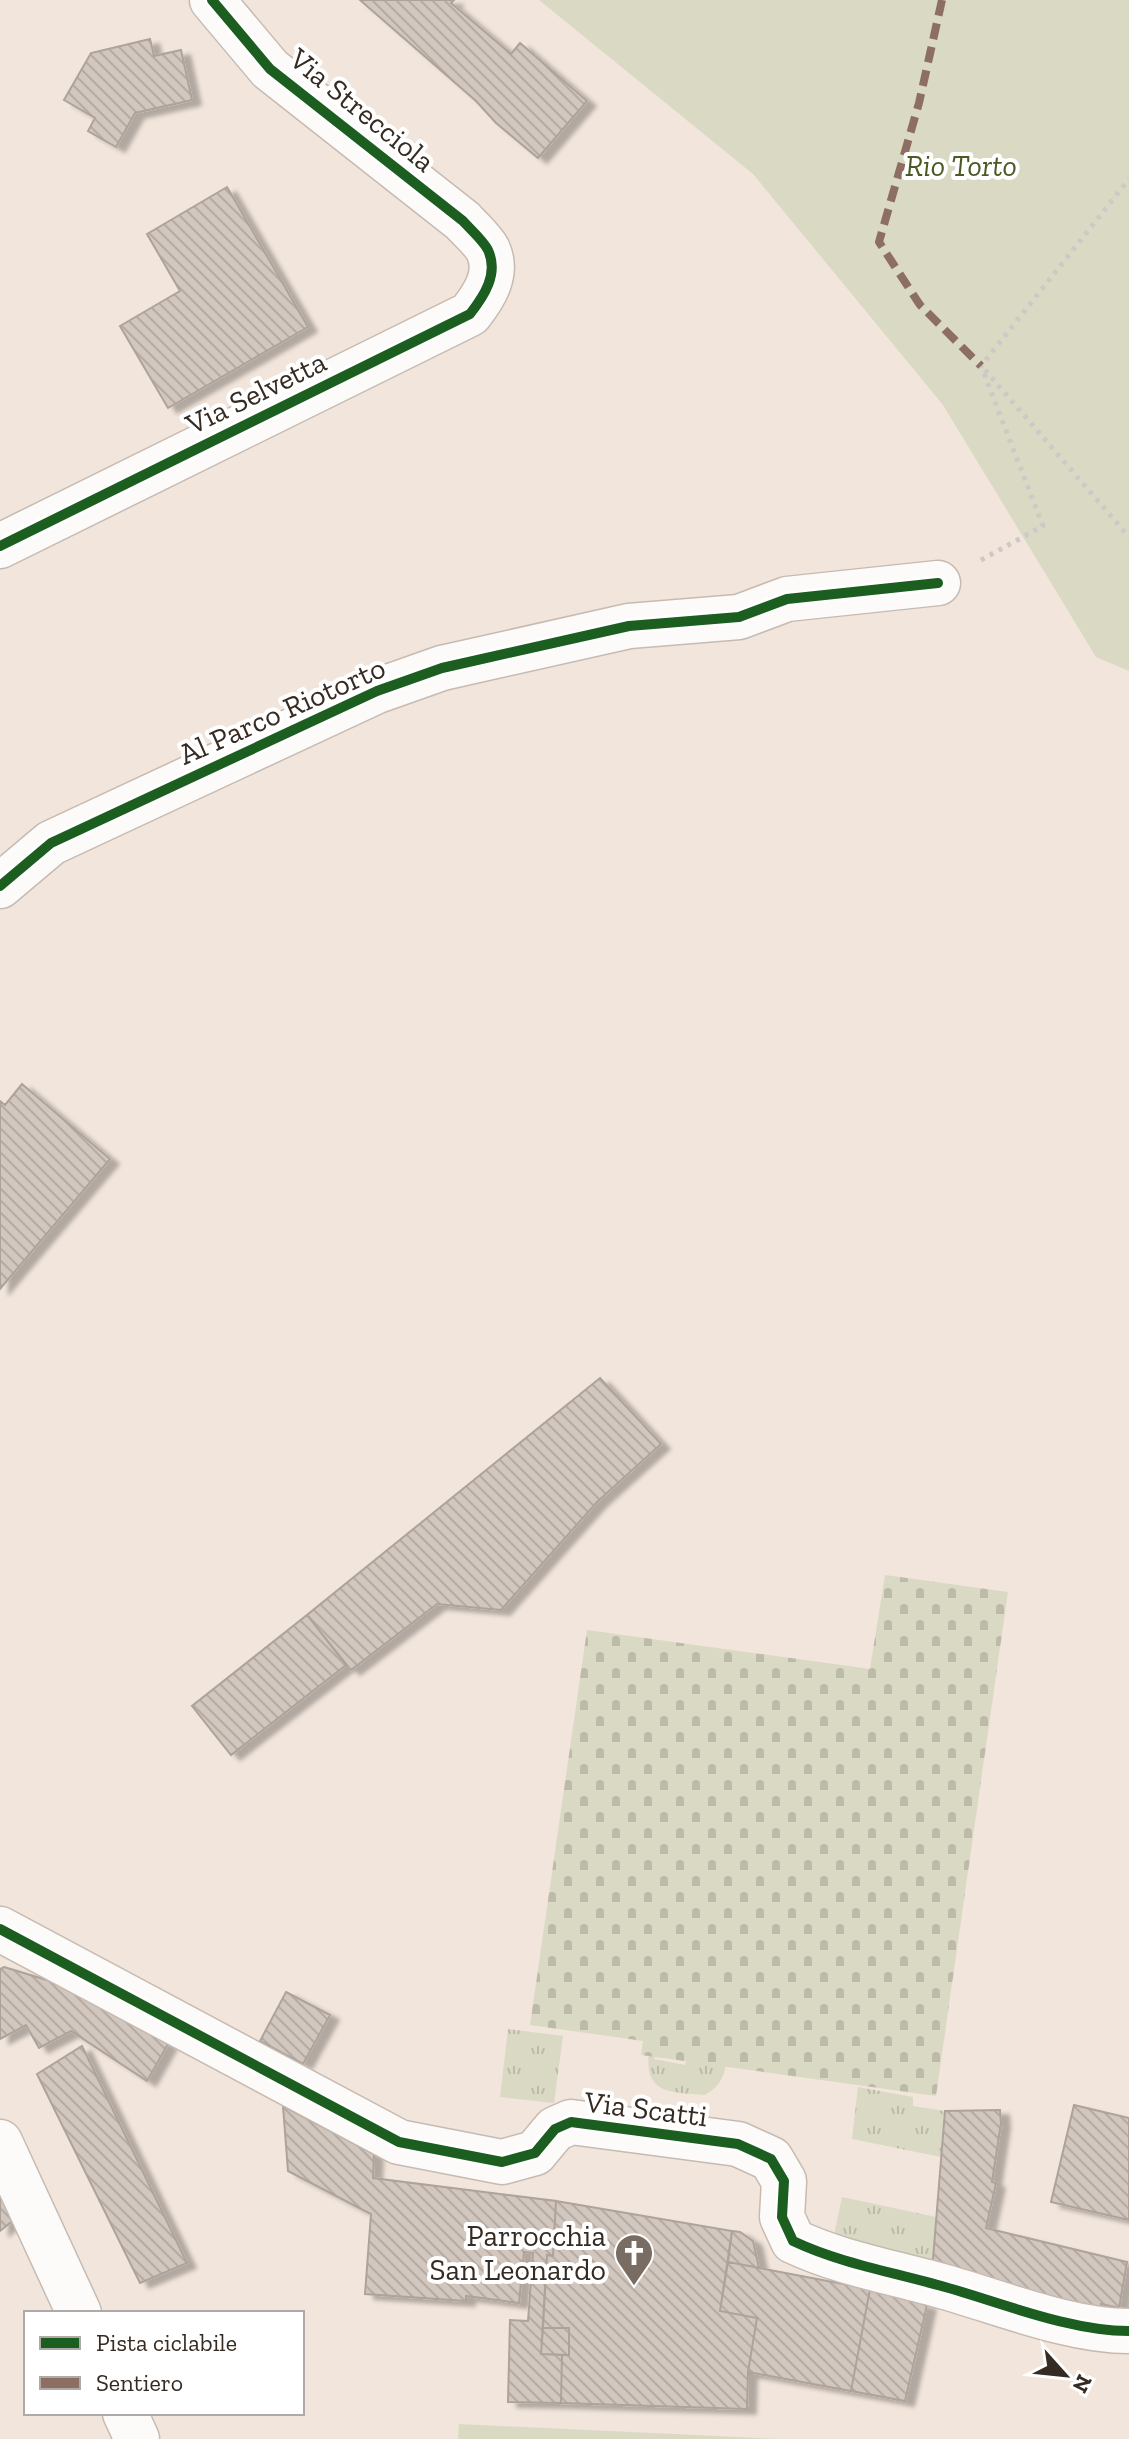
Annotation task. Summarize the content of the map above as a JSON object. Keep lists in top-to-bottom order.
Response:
{
  "streets": {
    "street": [
      "Via Strecciola",
      "Via Selvetta",
      "Al Parco Riotorto",
      "Via Scatti"
    ]
  },
  "crossings": [
    ["Via Strecciola", "Via Selvetta"]
  ],
  "parks": ["Rio Torto"],
  "places": {
    "church": ["Parrocchia San Leonardo"]
  },
  "legend": ["Pista ciclabile", "Sentiero"],
  "north": "bottom right"
}
